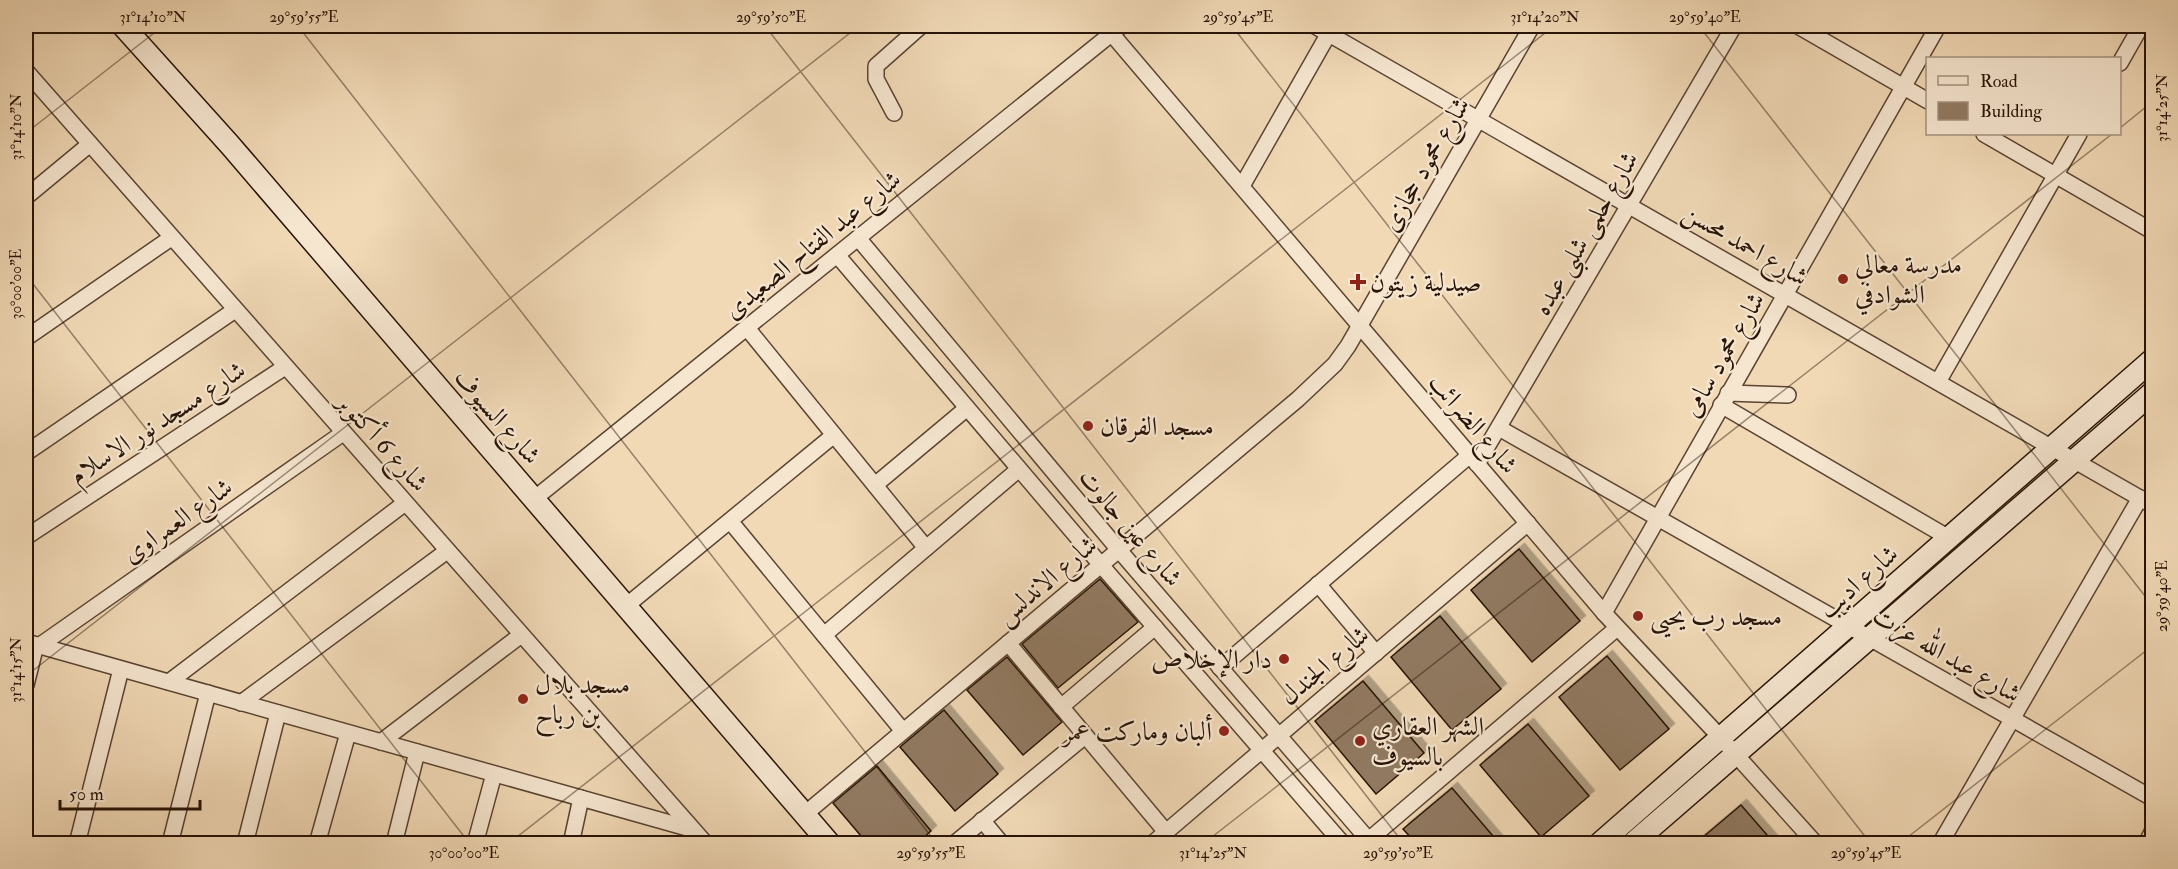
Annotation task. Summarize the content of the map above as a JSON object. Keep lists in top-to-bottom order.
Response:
{
  "streets": {
    "main road": ["شارع السيوف", "شارع اديب"],
    "street": [
      "شارع محمود حجازى",
      "شارع حلمى شلبى عبده",
      "شارع عبد الفتاح الصعيدى",
      "شارع احمد محسن",
      "شارع محمود سامى",
      "شارع مسجد نور الاسلام",
      "شارع الضرائب",
      "شارع 6 أكتوبر",
      "شارع العمراوى",
      "شارع عين جالوت",
      "شارع الاندلس",
      "شارع عبد الله عزت",
      "شارع الجندل"
    ]
  },
  "crossings": [
    ["شارع محمود حجازى", "شارع احمد محسن"],
    ["شارع محمود حجازى", "شارع الضرائب"],
    ["شارع محمود حجازى", "شارع الاندلس"],
    ["شارع حلمى شلبى عبده", "شارع احمد محسن"],
    ["شارع حلمى شلبى عبده", "شارع الضرائب"],
    ["شارع حلمى شلبى عبده", "شارع عين جالوت"],
    ["شارع حلمى شلبى عبده", "شارع عبد الله عزت"],
    ["شارع عبد الفتاح الصعيدى", "شارع السيوف"],
    ["شارع عبد الفتاح الصعيدى", "شارع الضرائب"],
    ["شارع عبد الفتاح الصعيدى", "شارع عين جالوت"],
    ["شارع احمد محسن", "شارع محمود سامى"],
    ["شارع احمد محسن", "شارع اديب"],
    ["شارع محمود سامى", "شارع الضرائب"],
    ["شارع محمود سامى", "شارع عبد الله عزت"],
    ["شارع السيوف", "شارع الاندلس"],
    ["شارع مسجد نور الاسلام", "شارع 6 أكتوبر"],
    ["شارع الضرائب", "شارع الاندلس"],
    ["شارع الضرائب", "شارع اديب"],
    ["شارع الضرائب", "شارع الجندل"],
    ["شارع 6 أكتوبر", "شارع العمراوى"],
    ["شارع عين جالوت", "شارع الاندلس"],
    ["شارع عين جالوت", "شارع الجندل"],
    ["شارع اديب", "شارع عبد الله عزت"]
  ],
  "places": {
    "other": [
      "مدرسة معالي الشوادفي",
      "مسجد الفرقان",
      "مسجد رب يحيى",
      "دار الإخلاص",
      "مسجد بلال بن رباح",
      "ألبان وماركت عمر",
      "الشهر العقاري بالسيوف"
    ],
    "health": ["صيدلية زيتون"]
  },
  "legend": ["Road", "Building"],
  "scale_bar": "50 m",
  "coordinates": [
    "31°14'10\"N",
    "29°59'55\"E",
    "29°59'50\"E",
    "29°59'45\"E",
    "31°14'20\"N",
    "29°59'40\"E",
    "31°14'25\"N",
    "30°00'00\"E",
    "31°14'15\"N"
  ]
}
